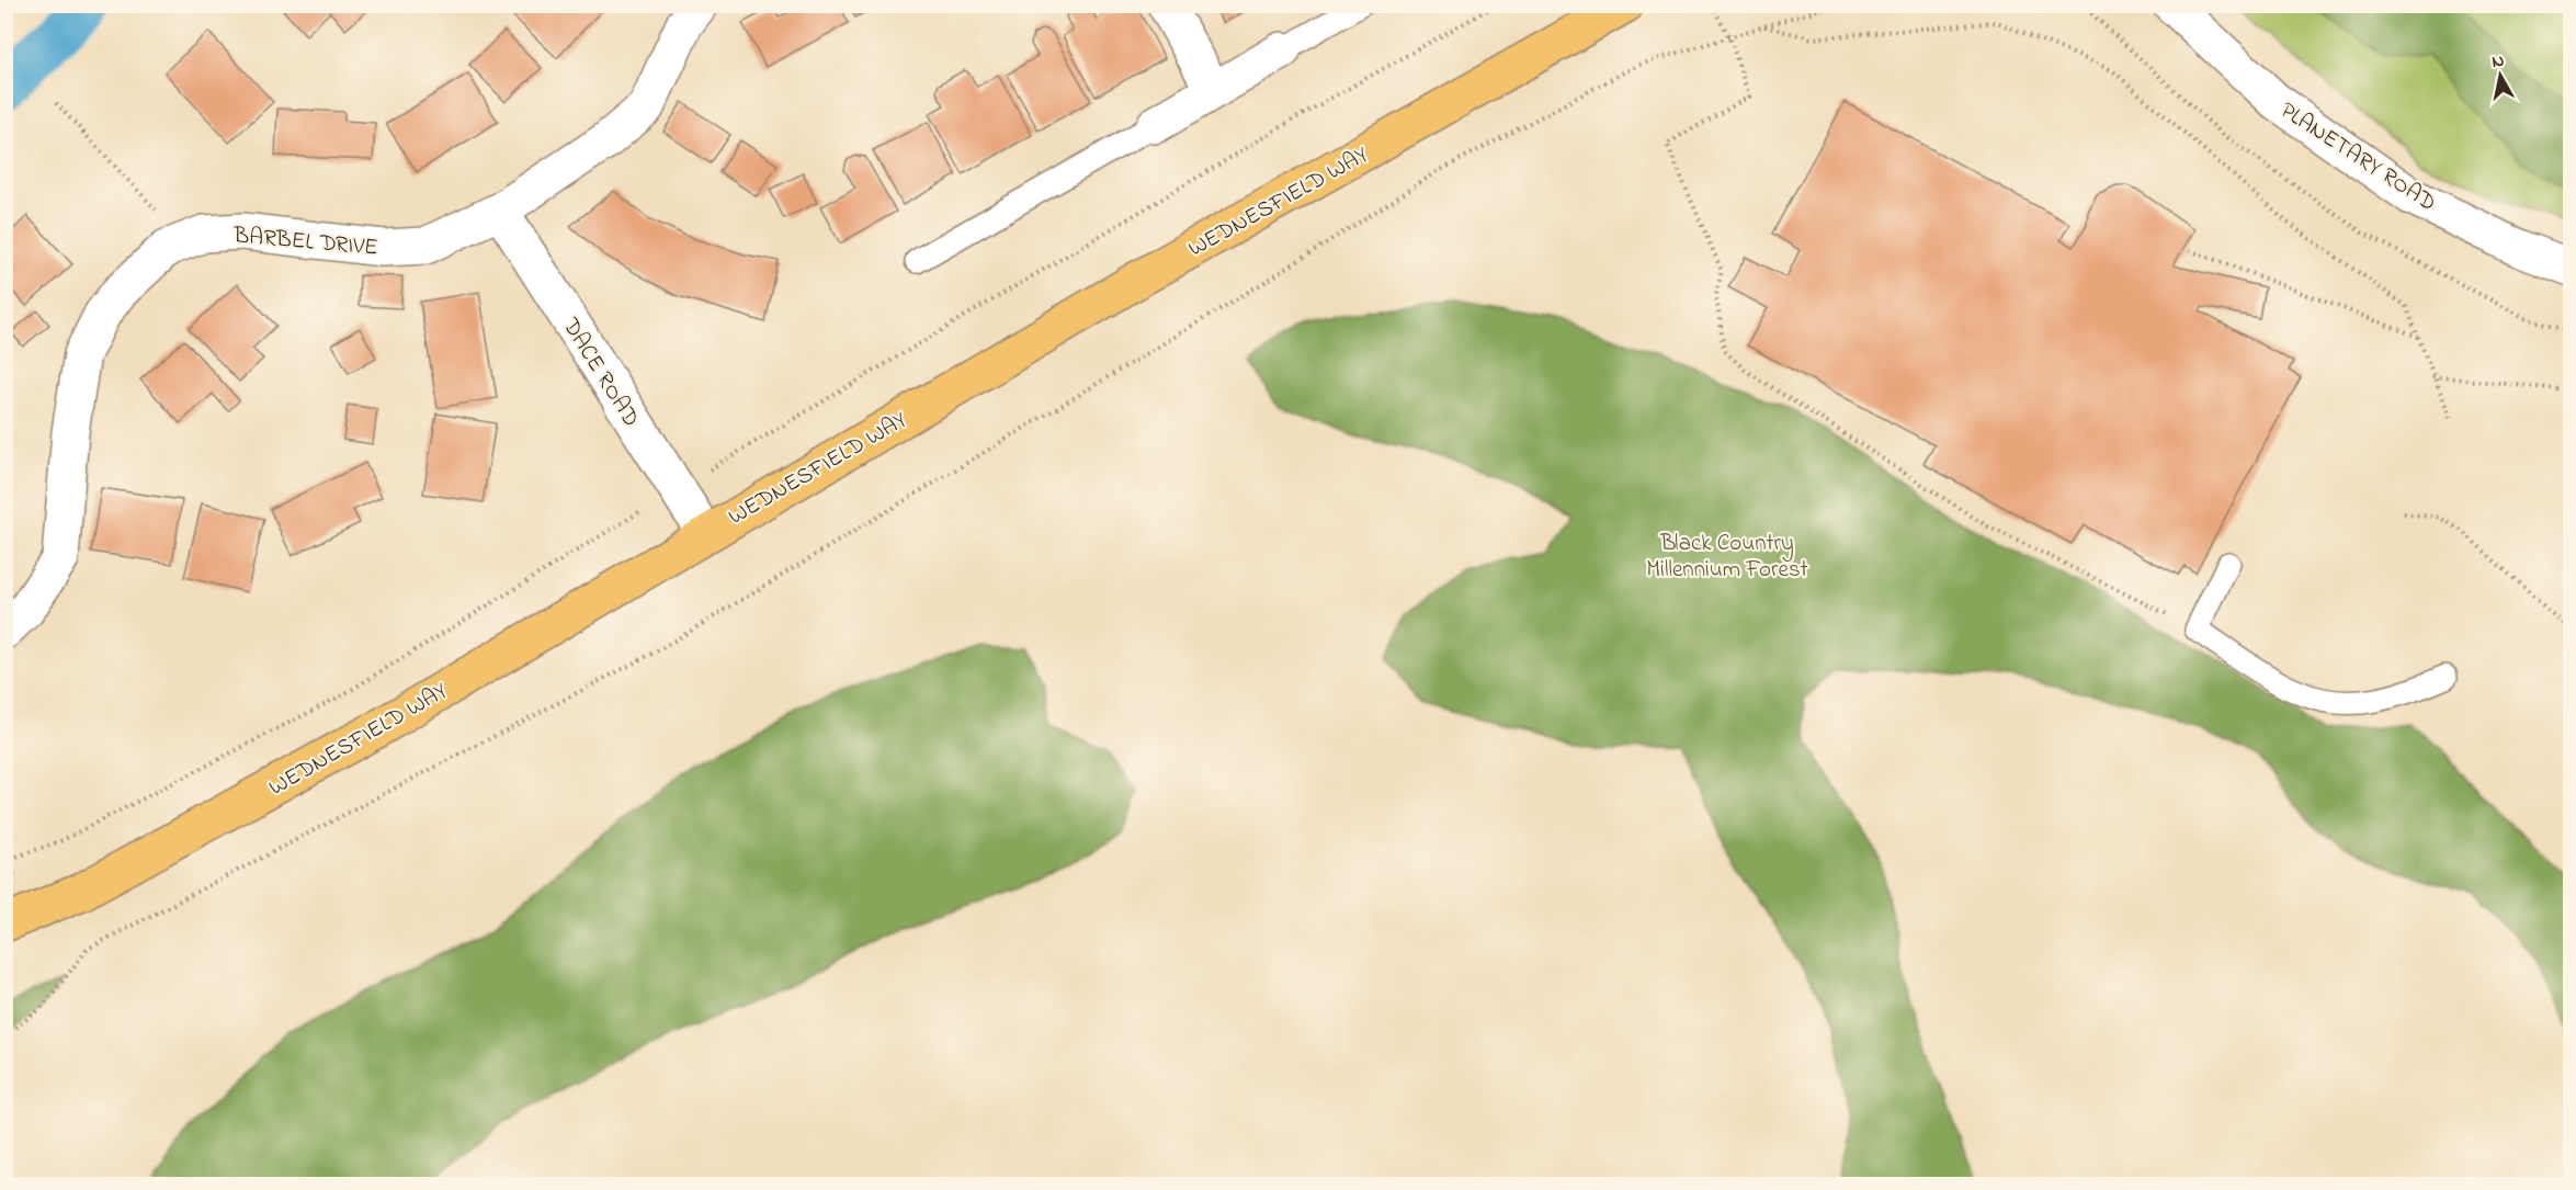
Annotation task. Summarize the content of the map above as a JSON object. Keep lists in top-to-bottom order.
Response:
{
  "streets": {
    "main road": ["WEDNESFIELD WAY"],
    "street": ["PLANETARY ROAD", "BARBEL DRIVE", "DACE ROAD"]
  },
  "crossings": [
    ["WEDNESFIELD WAY", "DACE ROAD"],
    ["BARBEL DRIVE", "DACE ROAD"]
  ],
  "parks": ["Black Country Millennium Forest"],
  "north": "top"
}
